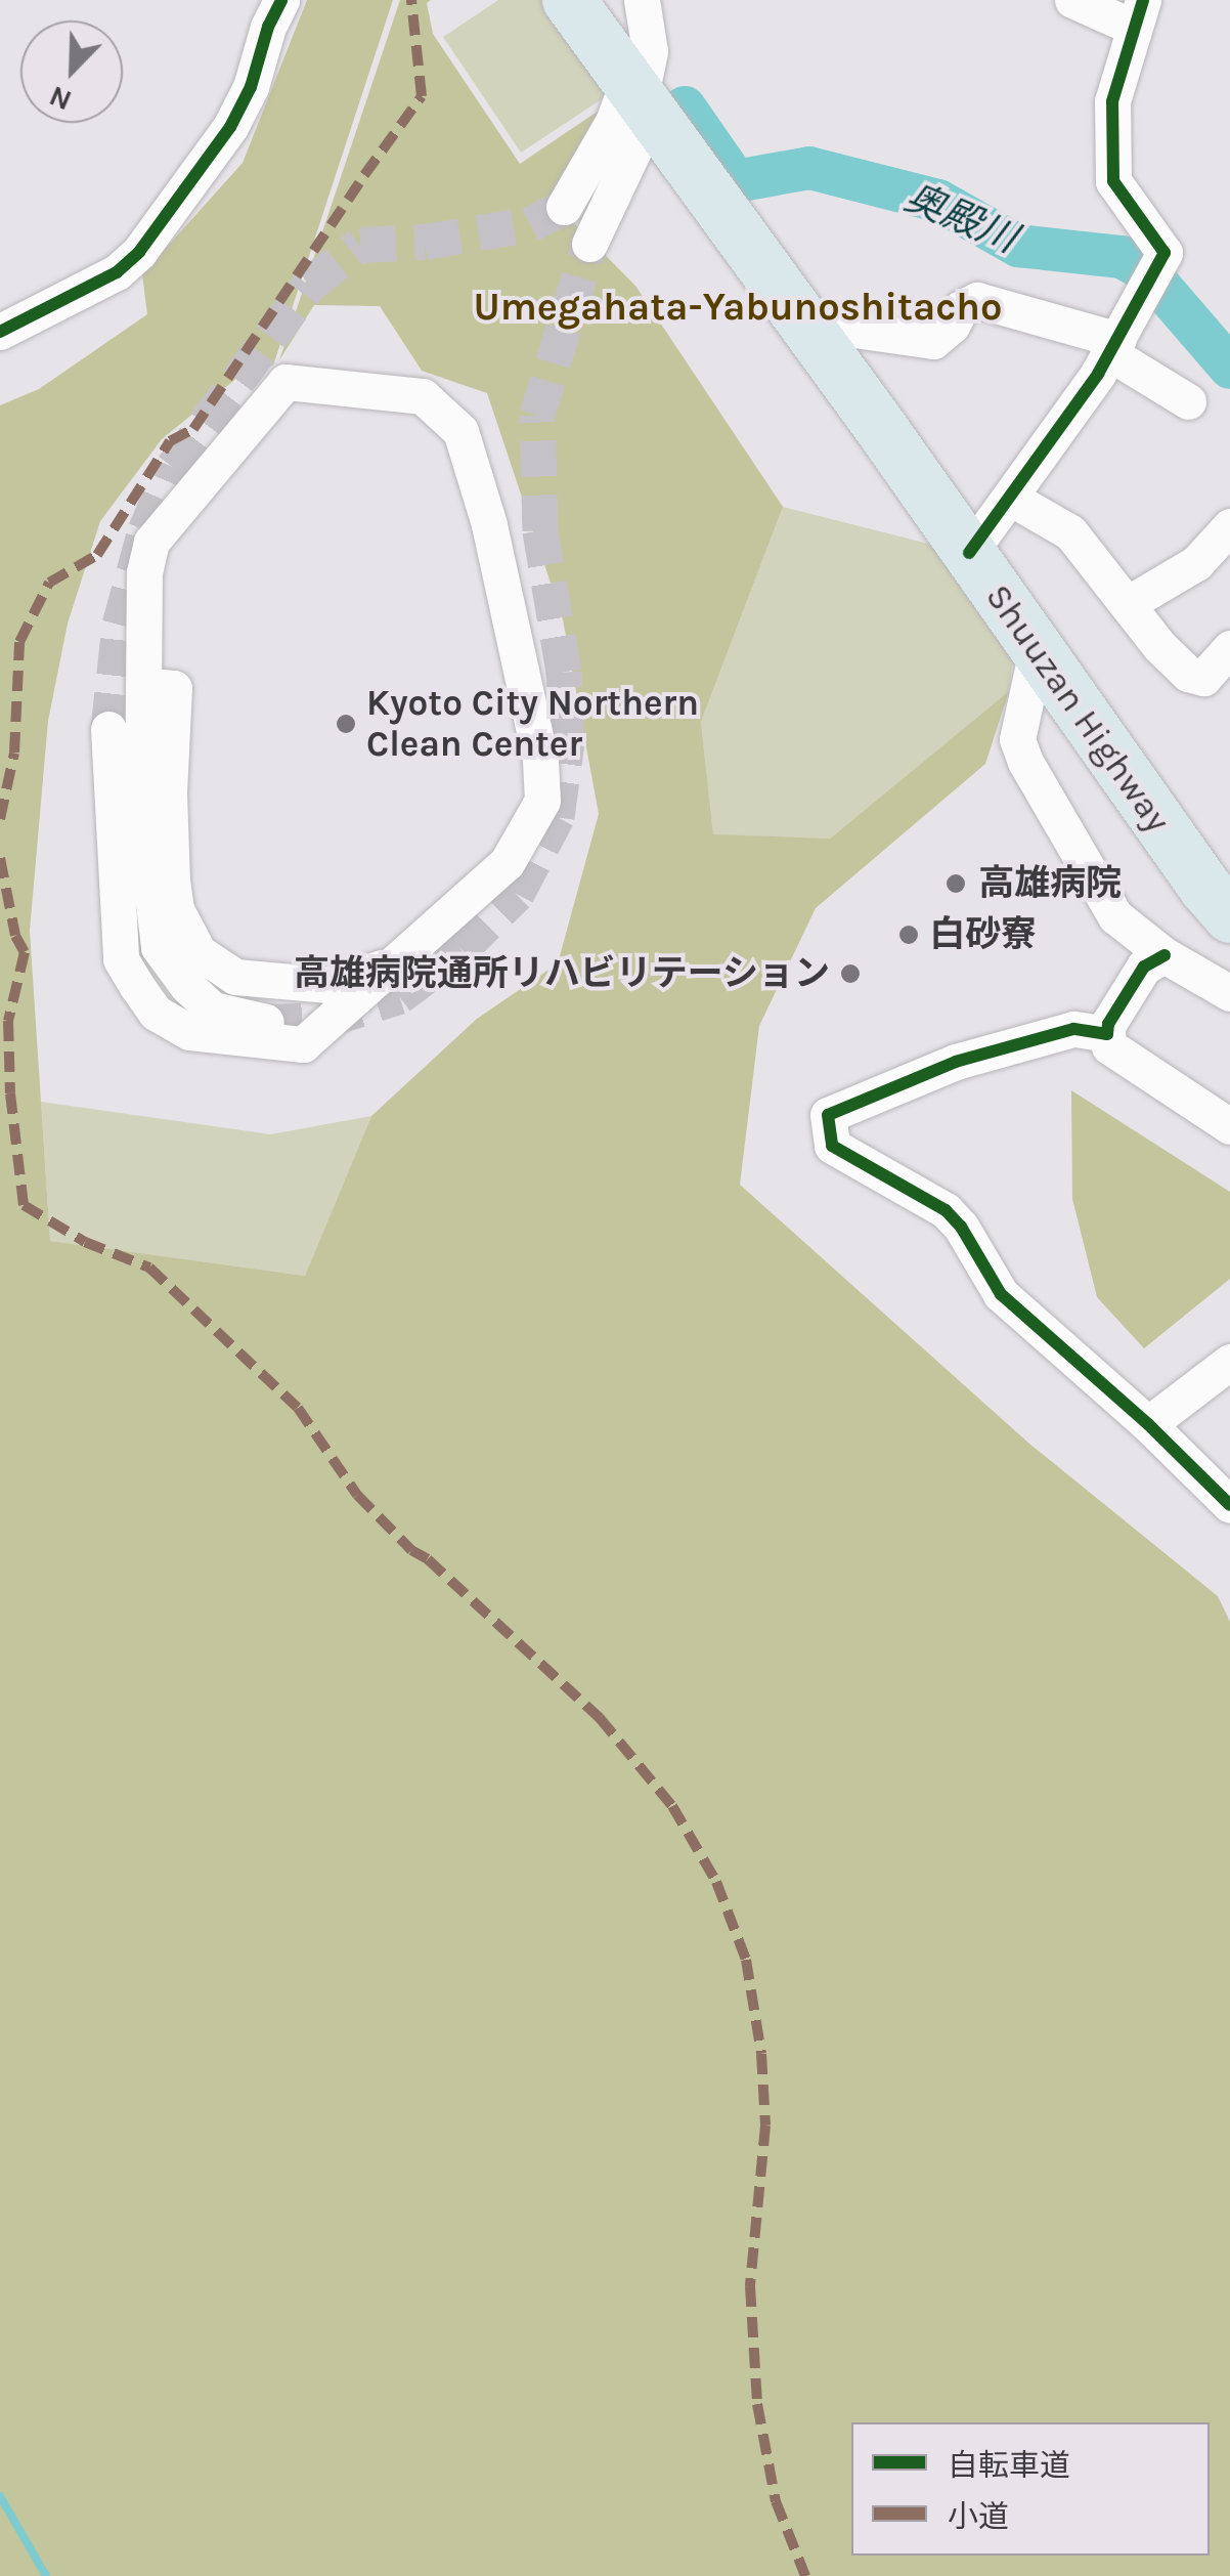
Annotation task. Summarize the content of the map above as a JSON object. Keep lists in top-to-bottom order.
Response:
{
  "streets": {
    "highway": ["Shuuzan Highway"]
  },
  "districts": ["Umegahata-Yabunoshitacho"],
  "water": ["奥殿川"],
  "places": [
    "Kyoto City Northern Clean Center",
    "高雄病院",
    "白砂寮",
    "高雄病院通所リハビリテーション"
  ],
  "legend": ["自転車道", "小道"],
  "north": "bottom left"
}
